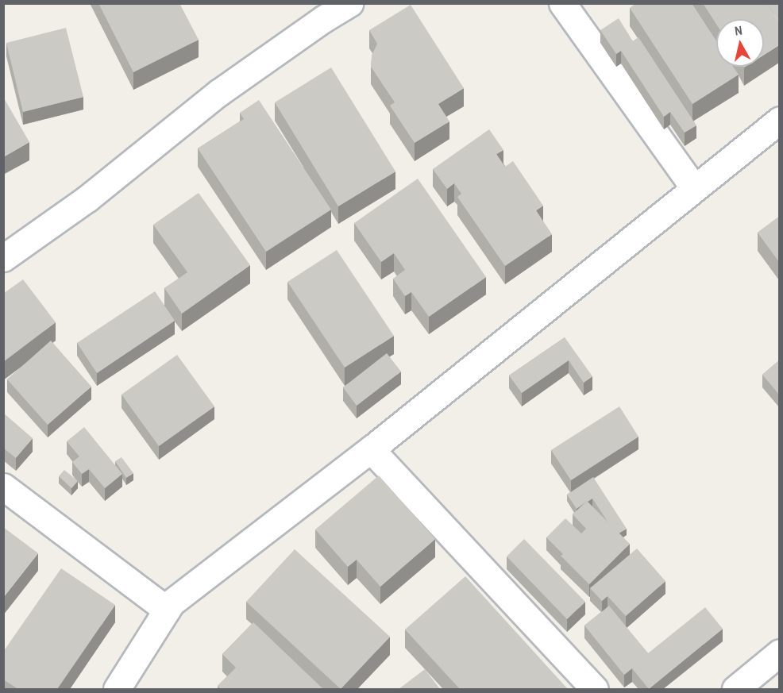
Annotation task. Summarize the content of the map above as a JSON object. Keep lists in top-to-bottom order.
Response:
{
  "north": "top"
}
